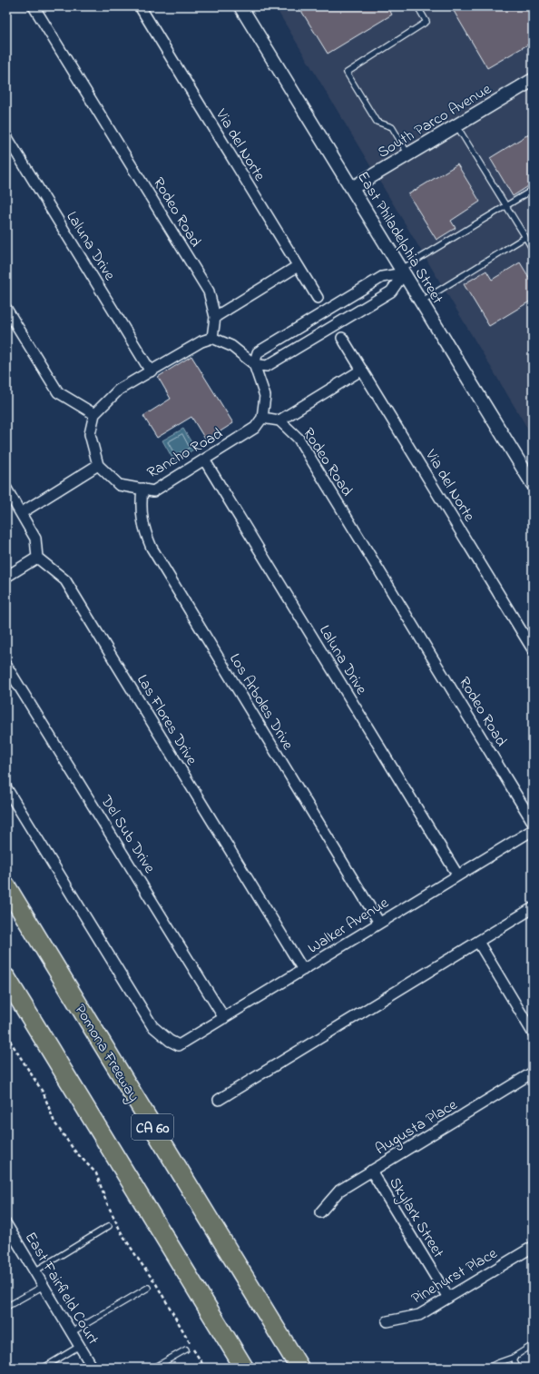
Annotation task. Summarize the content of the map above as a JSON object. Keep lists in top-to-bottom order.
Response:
{
  "streets": {
    "highway": ["Pomona Freeway", "CA 60"],
    "street": [
      "South Parco Avenue",
      "Via del Norte",
      "Rodeo Road",
      "East Philadelphia Street",
      "Laluna Drive",
      "Rancho Road",
      "Los Arboles Drive",
      "Las Flores Drive",
      "Del Sub Drive",
      "Walker Avenue",
      "Augusta Place",
      "Skylark Street",
      "Pinehurst Place",
      "East Fairfield Court"
    ]
  },
  "crossings": [
    ["South Parco Avenue", "East Philadelphia Street"],
    ["Laluna Drive", "Rancho Road"],
    ["Laluna Drive", "Walker Avenue"],
    ["Rancho Road", "Los Arboles Drive"],
    ["Los Arboles Drive", "Walker Avenue"],
    ["Las Flores Drive", "Walker Avenue"],
    ["Del Sub Drive", "Walker Avenue"],
    ["Augusta Place", "Skylark Street"],
    ["Skylark Street", "Pinehurst Place"]
  ]
}
